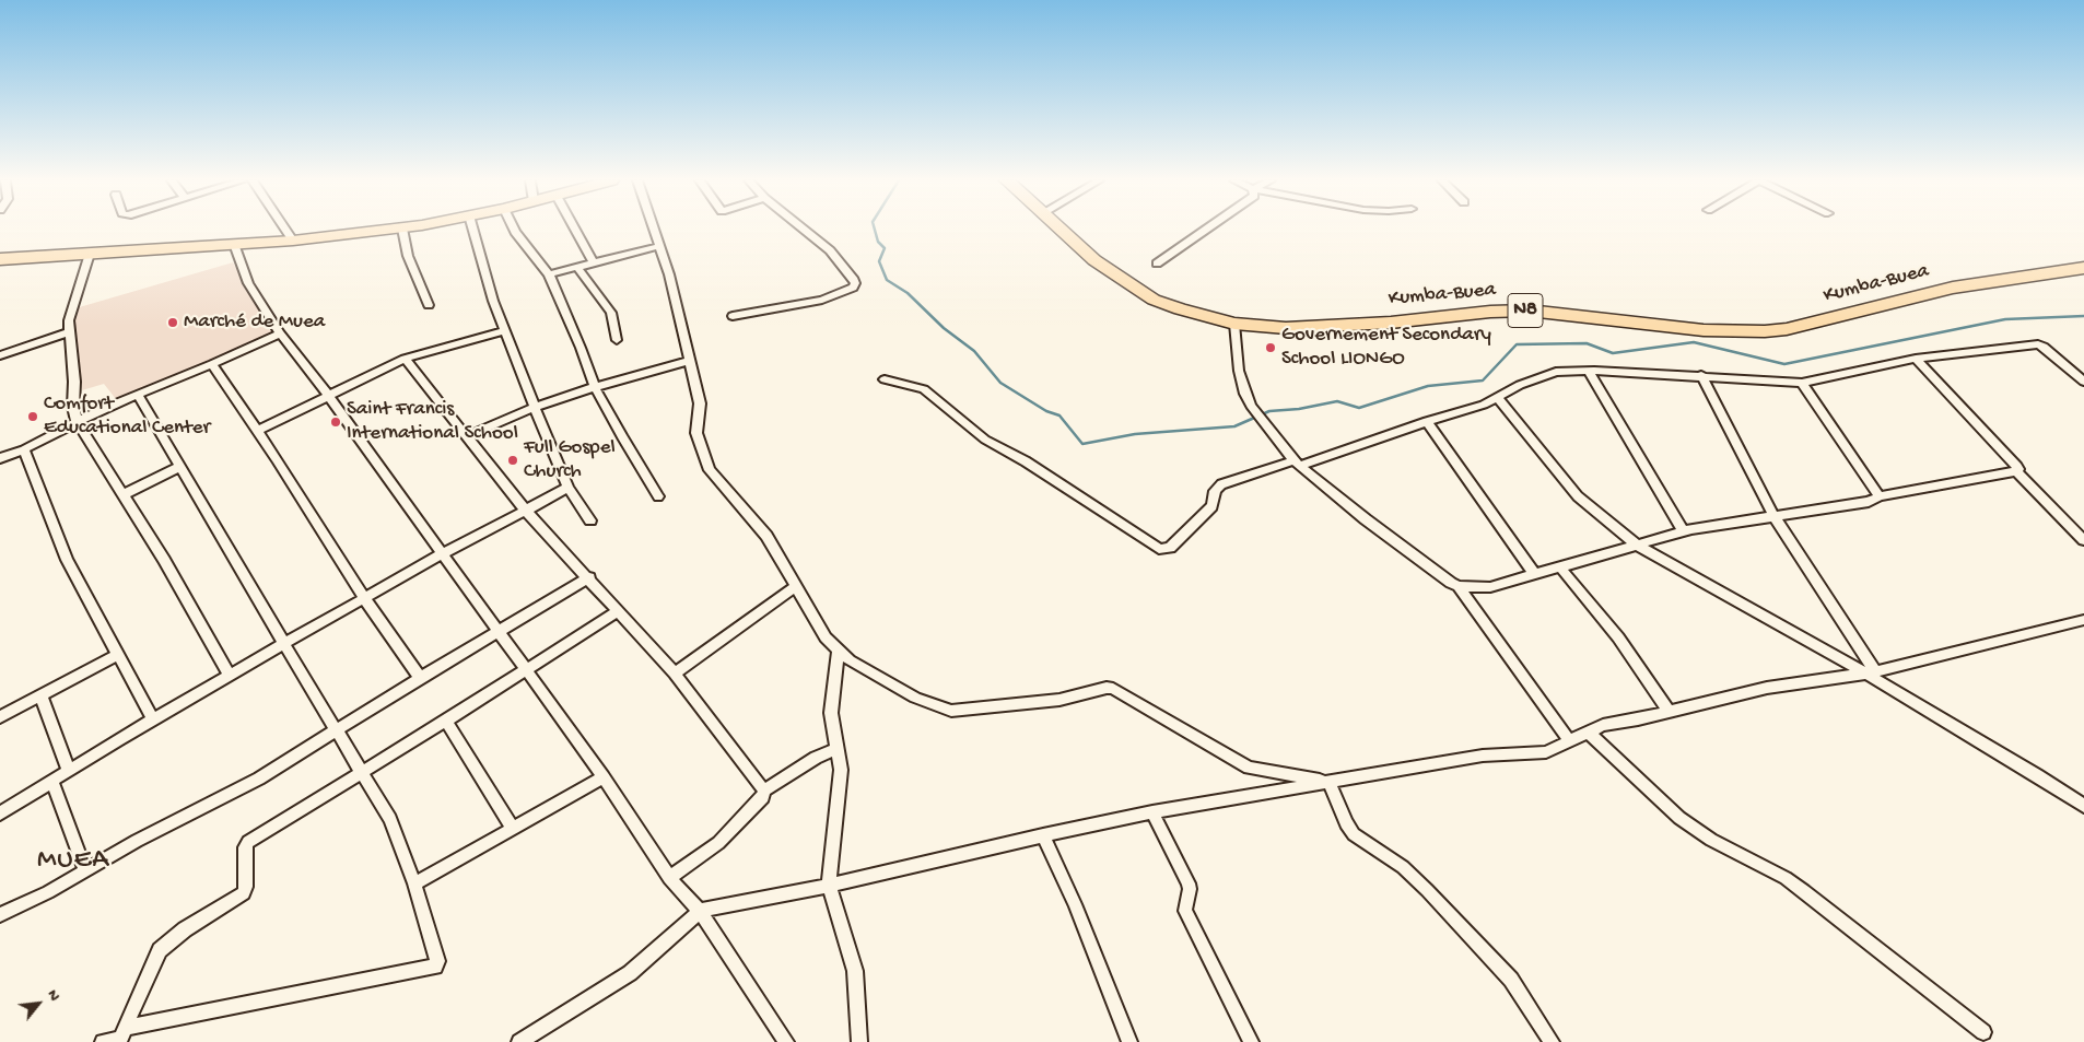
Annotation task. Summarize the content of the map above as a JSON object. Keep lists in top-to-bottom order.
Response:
{
  "streets": {
    "highway": ["Kumba-Buea", "N8"]
  },
  "districts": ["MUEA"],
  "places": [
    "Marché de Muea",
    "Governement Secondary School LIONGO",
    "Comfort Educational Center",
    "Saint Francis International School",
    "Full Gospel Church"
  ],
  "north": "top right"
}
